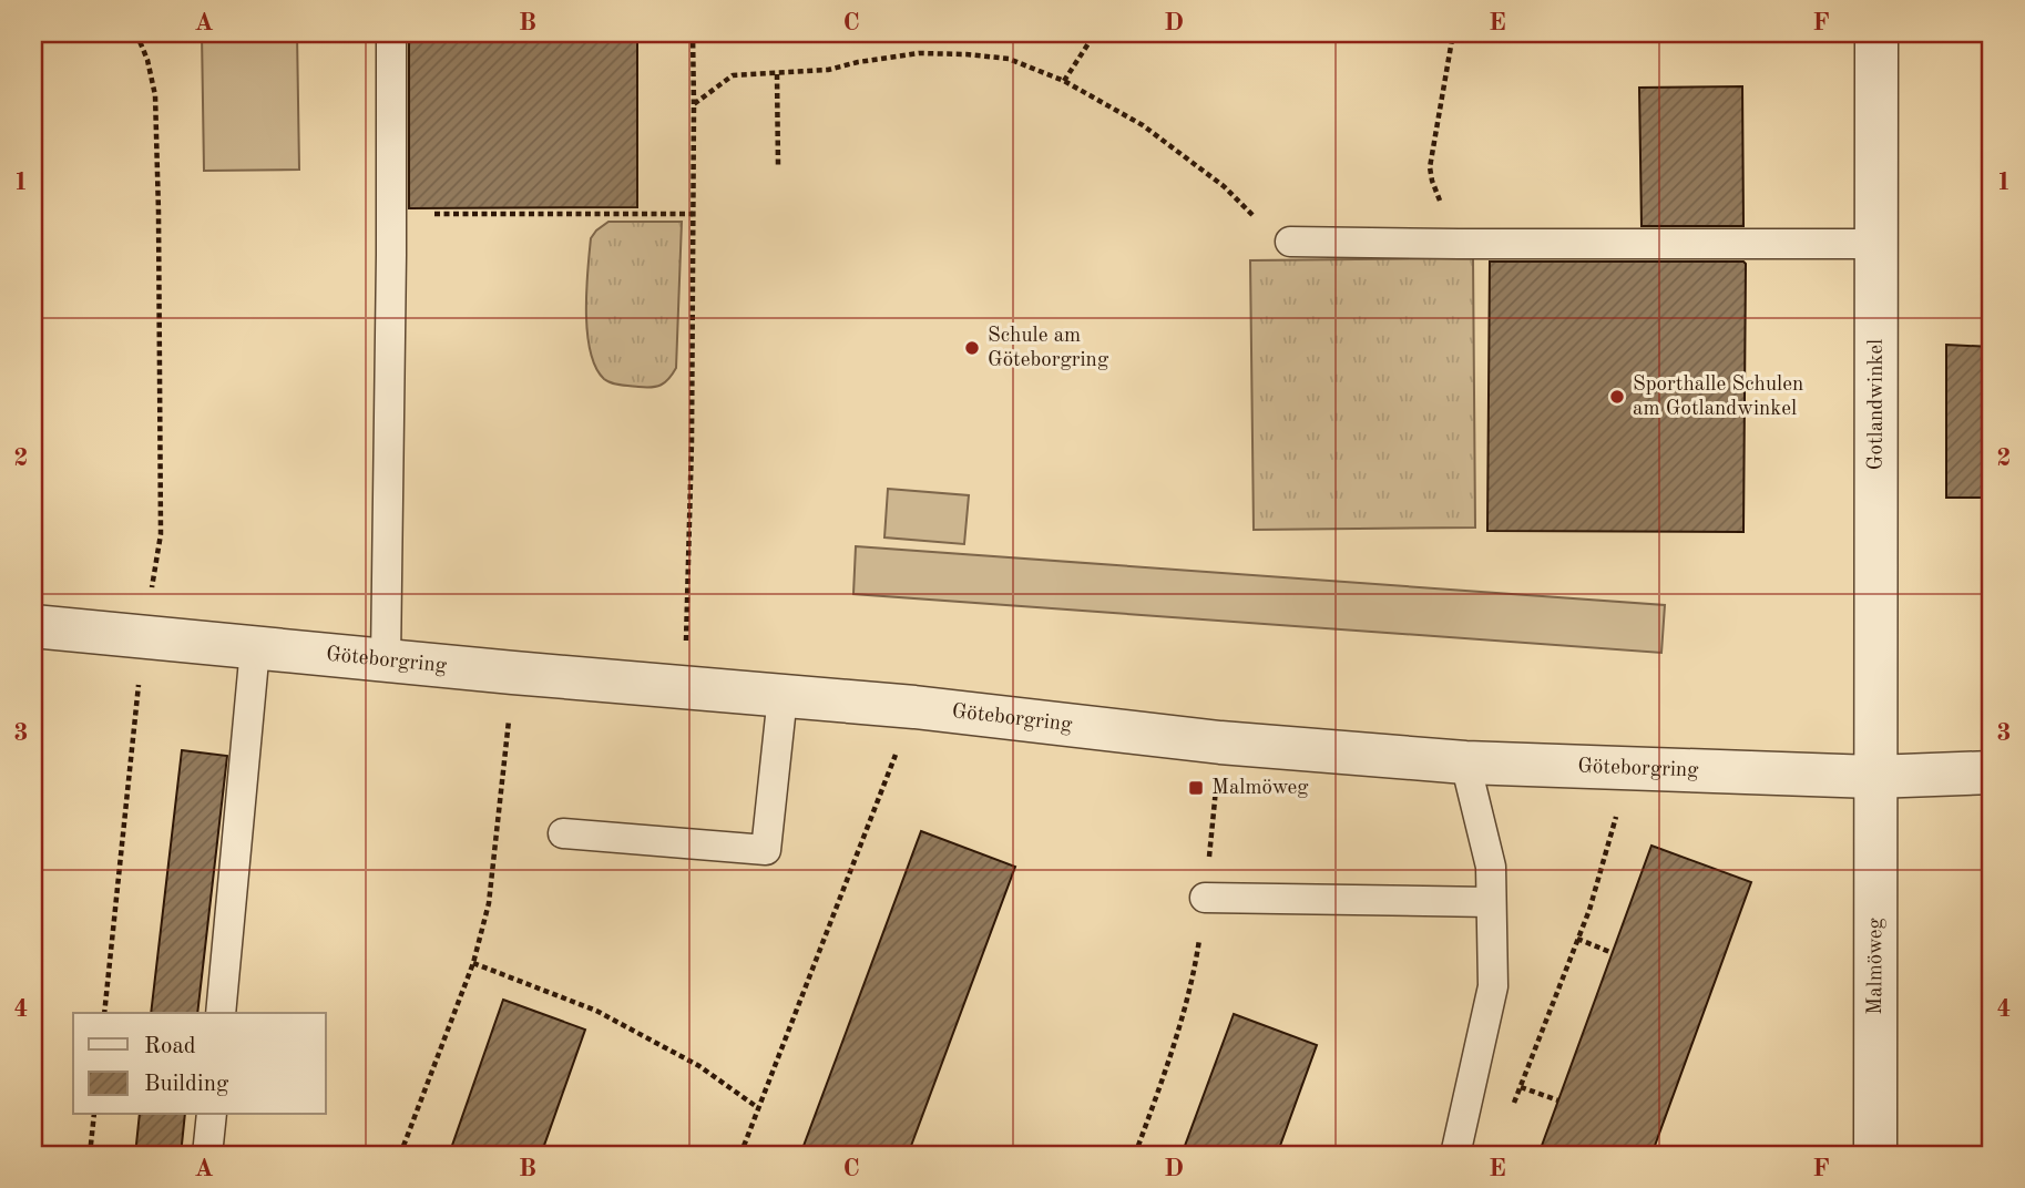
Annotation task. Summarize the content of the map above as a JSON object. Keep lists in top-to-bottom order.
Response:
{
  "streets": {
    "street": ["Gotlandwinkel", "Göteborgring", "Malmöweg"]
  },
  "crossings": [
    ["Gotlandwinkel", "Göteborgring"],
    ["Gotlandwinkel", "Malmöweg"],
    ["Göteborgring", "Malmöweg"]
  ],
  "places": {
    "other": ["Schule am Göteborgring", "Sporthalle Schulen am Gotlandwinkel"],
    "transit": ["Malmöweg"]
  },
  "legend": ["Road", "Building"],
  "grid": {
    "columns": [
      "A",
      "B",
      "C",
      "D",
      "E",
      "F"
    ],
    "rows": [
      "1",
      "2",
      "3",
      "4"
    ]
  }
}
